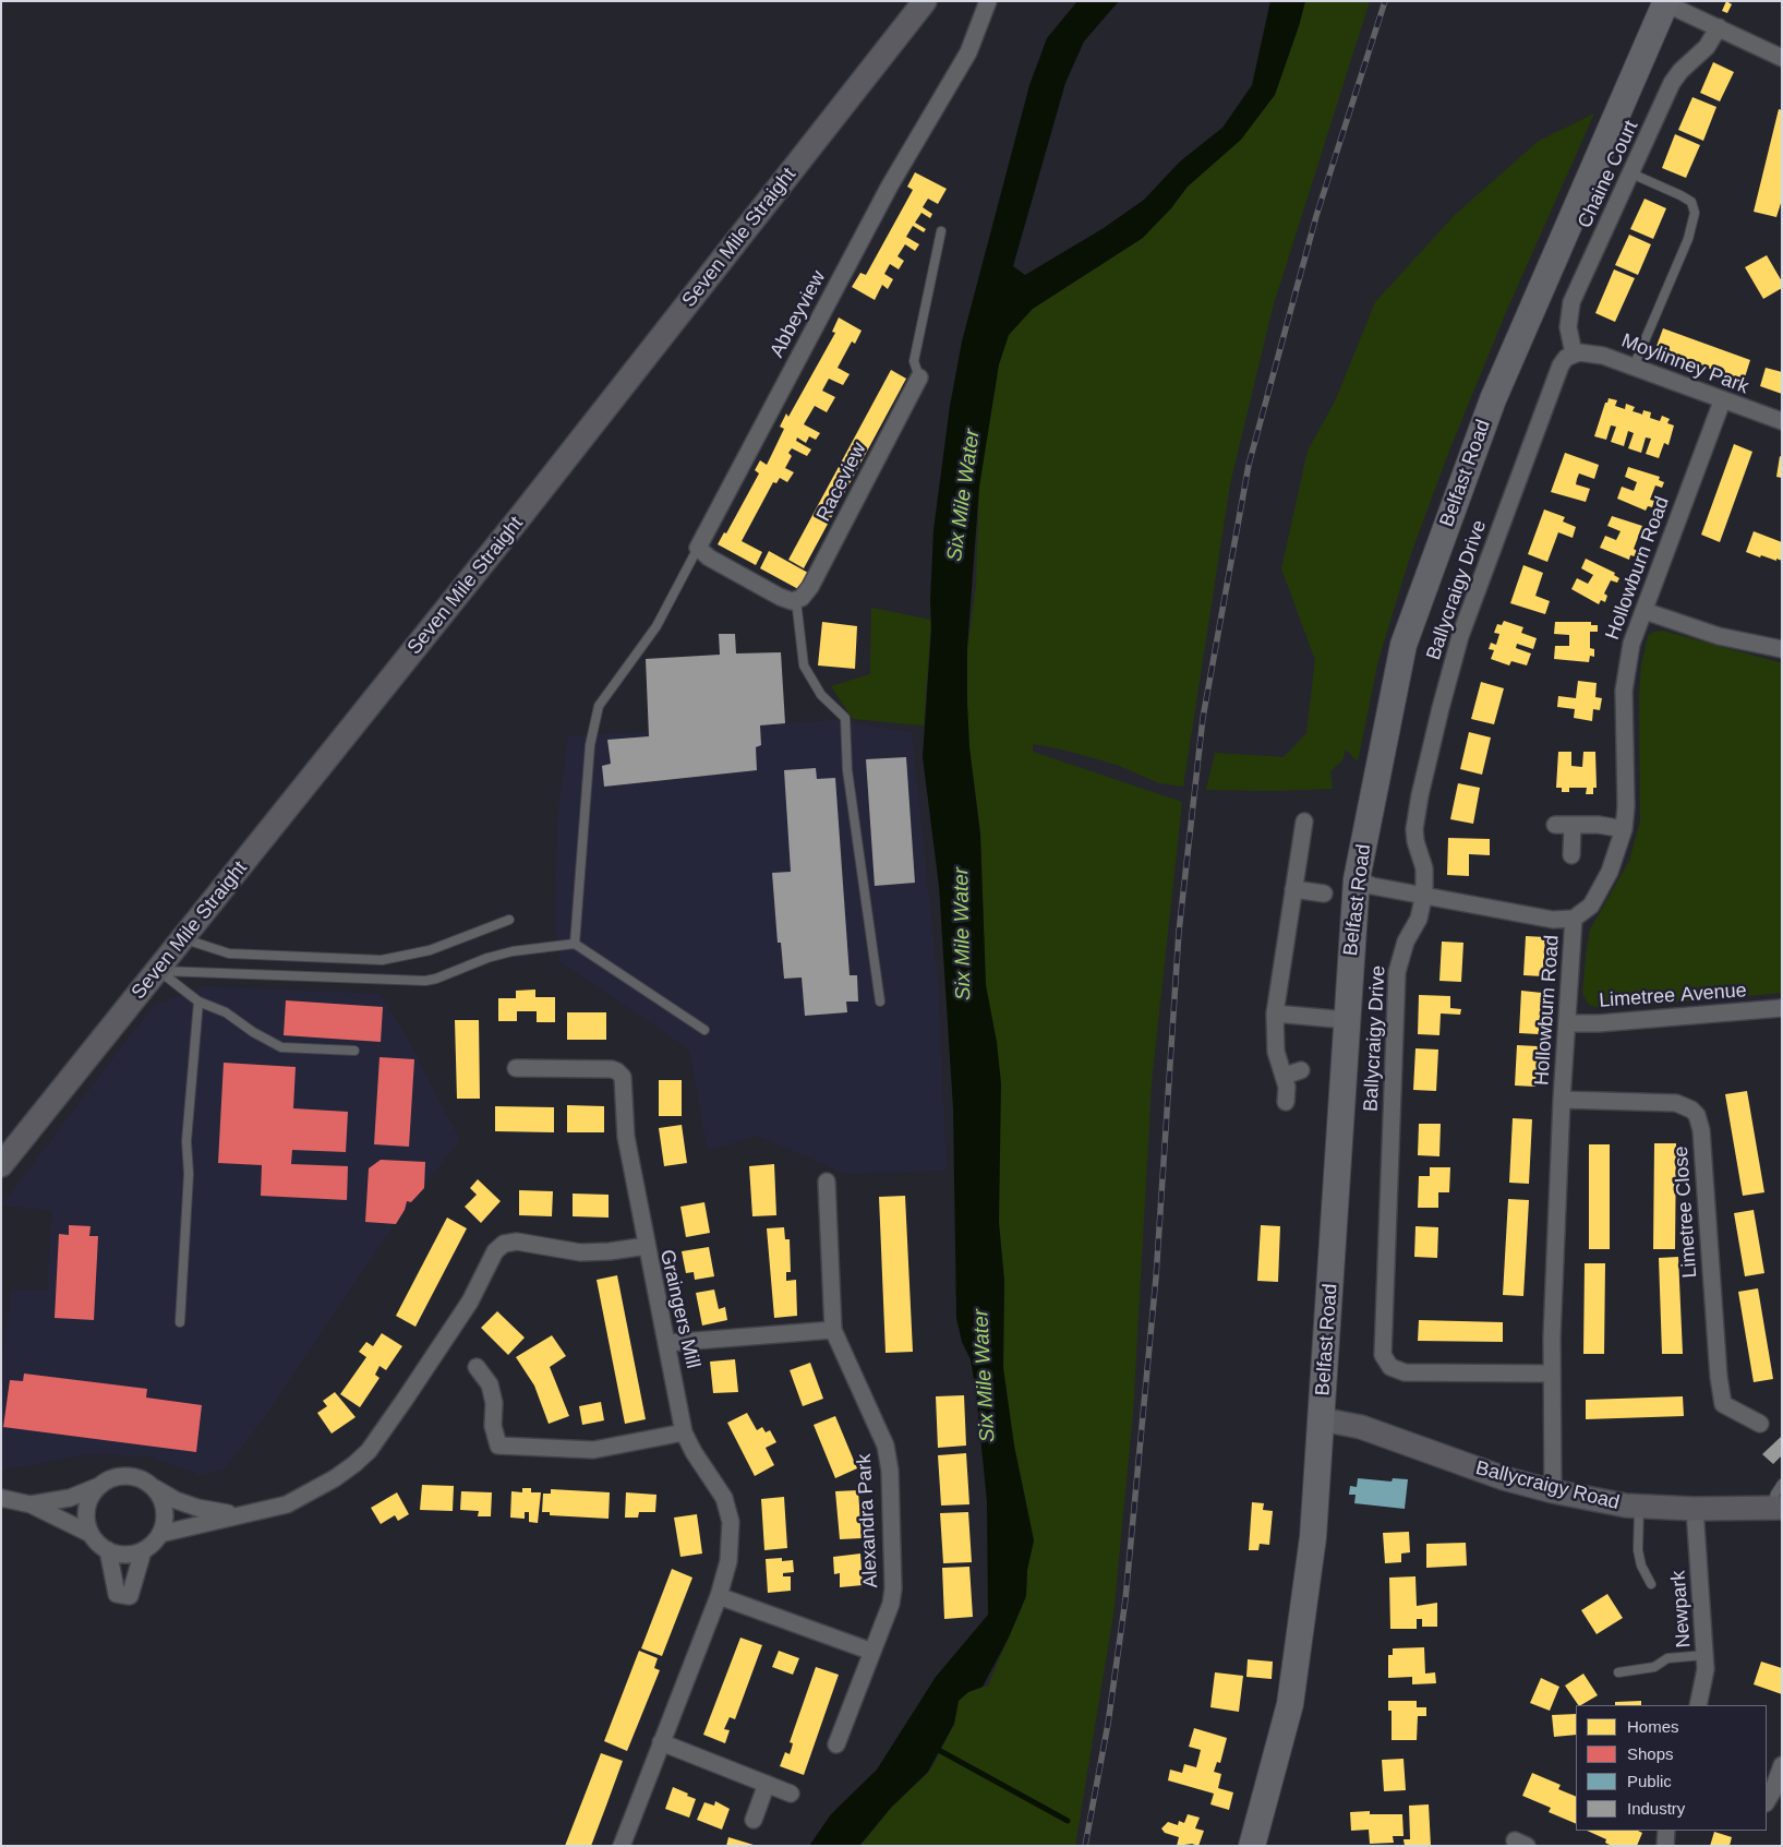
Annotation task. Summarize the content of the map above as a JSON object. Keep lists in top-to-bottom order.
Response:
{
  "streets": {
    "main road": ["Seven Mile Straight", "Belfast Road", "Ballycraigy Road"],
    "street": [
      "Chaine Court",
      "Abbeyview",
      "Moylinney Park",
      "Raceview",
      "Hollowburn Road",
      "Ballycraigy Drive",
      "Limetree Avenue",
      "Limetree Close",
      "Graingers Mill",
      "Alexandra Park",
      "Newpark"
    ]
  },
  "crossings": [
    ["Chaine Court", "Moylinney Park"],
    ["Chaine Court", "Ballycraigy Drive"],
    ["Moylinney Park", "Hollowburn Road"],
    ["Moylinney Park", "Ballycraigy Drive"],
    ["Belfast Road", "Ballycraigy Road"],
    ["Hollowburn Road", "Ballycraigy Drive"],
    ["Hollowburn Road", "Limetree Avenue"],
    ["Hollowburn Road", "Limetree Close"],
    ["Hollowburn Road", "Ballycraigy Road"],
    ["Ballycraigy Road", "Newpark"]
  ],
  "water": ["Six Mile Water"],
  "legend": [
    "Homes",
    "Shops",
    "Public",
    "Industry"
  ]
}
